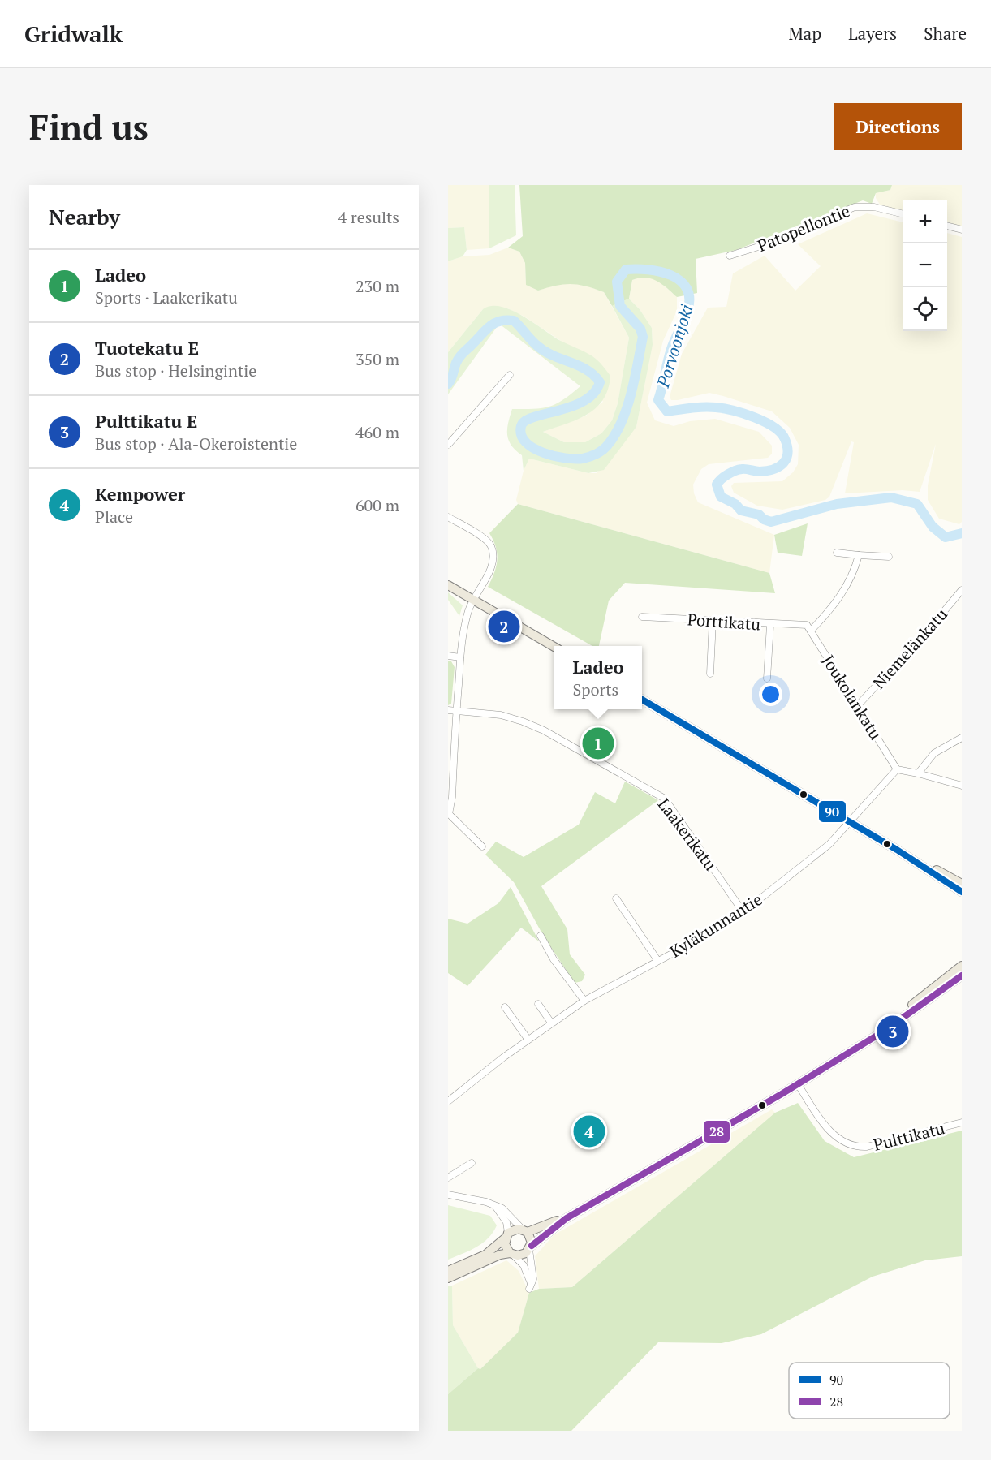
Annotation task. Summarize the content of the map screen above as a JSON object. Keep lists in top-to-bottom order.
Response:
{
  "streets": {
    "street": [
      "Patopellontie",
      "Porttikatu",
      "Niemelänkatu",
      "Joukolankatu",
      "Laakerikatu",
      "Kyläkunnantie",
      "Pulttikatu"
    ]
  },
  "crossings": [
    ["Porttikatu", "Joukolankatu"],
    ["Niemelänkatu", "Joukolankatu"],
    ["Joukolankatu", "Kyläkunnantie"],
    ["Laakerikatu", "Kyläkunnantie"]
  ],
  "water": ["Porvoonjoki"],
  "lines": ["transit line 90", "transit line 28"],
  "legend": ["90", "28"],
  "page": {
    "header": "Gridwalk",
    "nav": ["Map", "Layers", "Share"],
    "buttons": "Directions",
    "title": "Find us",
    "heading": ["Nearby", "4 results"],
    "map_buttons": ["+", "−"],
    "list": [
      {
        "mark": "1",
        "name": "Ladeo",
        "note": "Sports · Laakerikatu",
        "value": "230 m"
      },
      {
        "mark": "2",
        "name": "Tuotekatu E",
        "note": "Bus stop · Helsingintie",
        "value": "350 m"
      },
      {
        "mark": "3",
        "name": "Pulttikatu E",
        "note": "Bus stop · Ala-Okeroistentie",
        "value": "460 m"
      },
      {
        "mark": "4",
        "name": "Kempower",
        "note": "Place",
        "value": "600 m"
      }
    ],
    "pins": [
      "2",
      "1",
      "3",
      "4"
    ],
    "popup": ["Ladeo", "Sports"]
  }
}
